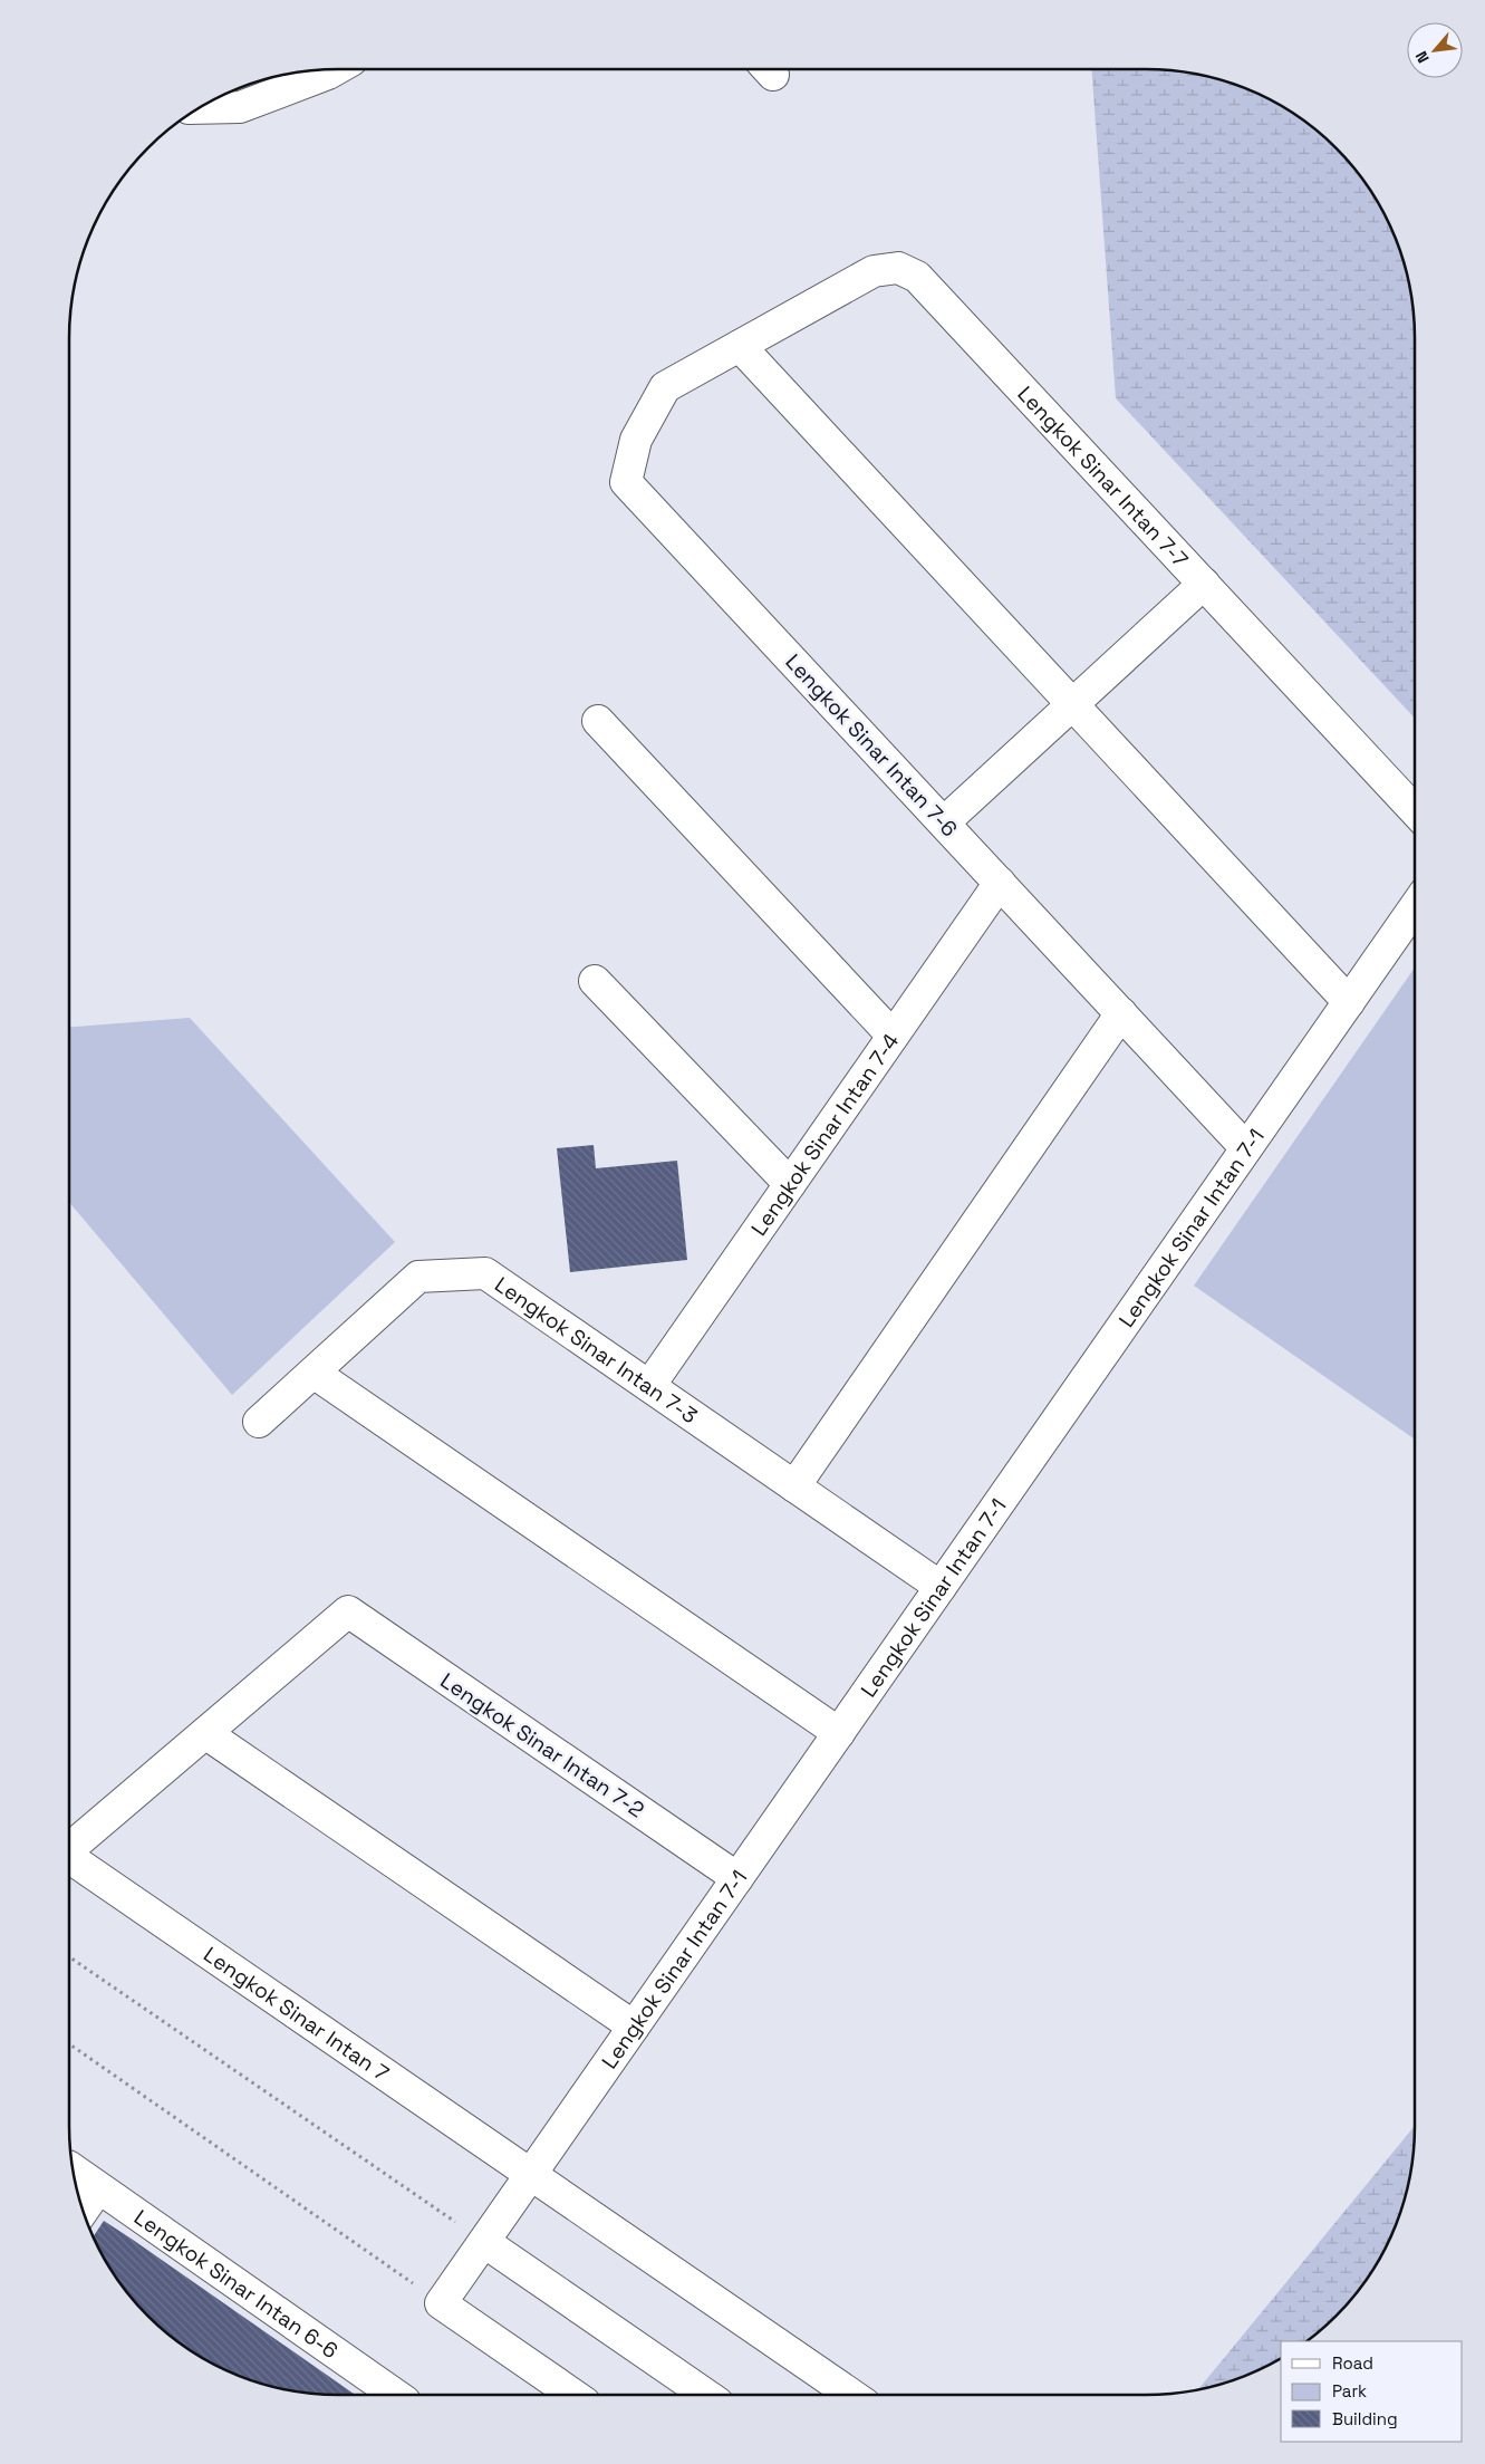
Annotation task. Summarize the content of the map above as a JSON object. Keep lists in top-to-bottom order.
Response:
{
  "streets": {
    "street": [
      "Lengkok Sinar Intan 7-7",
      "Lengkok Sinar Intan 7-6",
      "Lengkok Sinar Intan 7-4",
      "Lengkok Sinar Intan 7-1",
      "Lengkok Sinar Intan 7-3",
      "Lengkok Sinar Intan 7-2",
      "Lengkok Sinar Intan 7",
      "Lengkok Sinar Intan 6-6"
    ]
  },
  "crossings": [
    ["Lengkok Sinar Intan 7-7", "Lengkok Sinar Intan 7-6"],
    ["Lengkok Sinar Intan 7-6", "Lengkok Sinar Intan 7-4"],
    ["Lengkok Sinar Intan 7-6", "Lengkok Sinar Intan 7-1"],
    ["Lengkok Sinar Intan 7-4", "Lengkok Sinar Intan 7-3"],
    ["Lengkok Sinar Intan 7-1", "Lengkok Sinar Intan 7-3"],
    ["Lengkok Sinar Intan 7-1", "Lengkok Sinar Intan 7-2"],
    ["Lengkok Sinar Intan 7-1", "Lengkok Sinar Intan 7"],
    ["Lengkok Sinar Intan 7-2", "Lengkok Sinar Intan 7"]
  ],
  "legend": ["Road", "Park", "Building"],
  "north": "bottom left"
}
